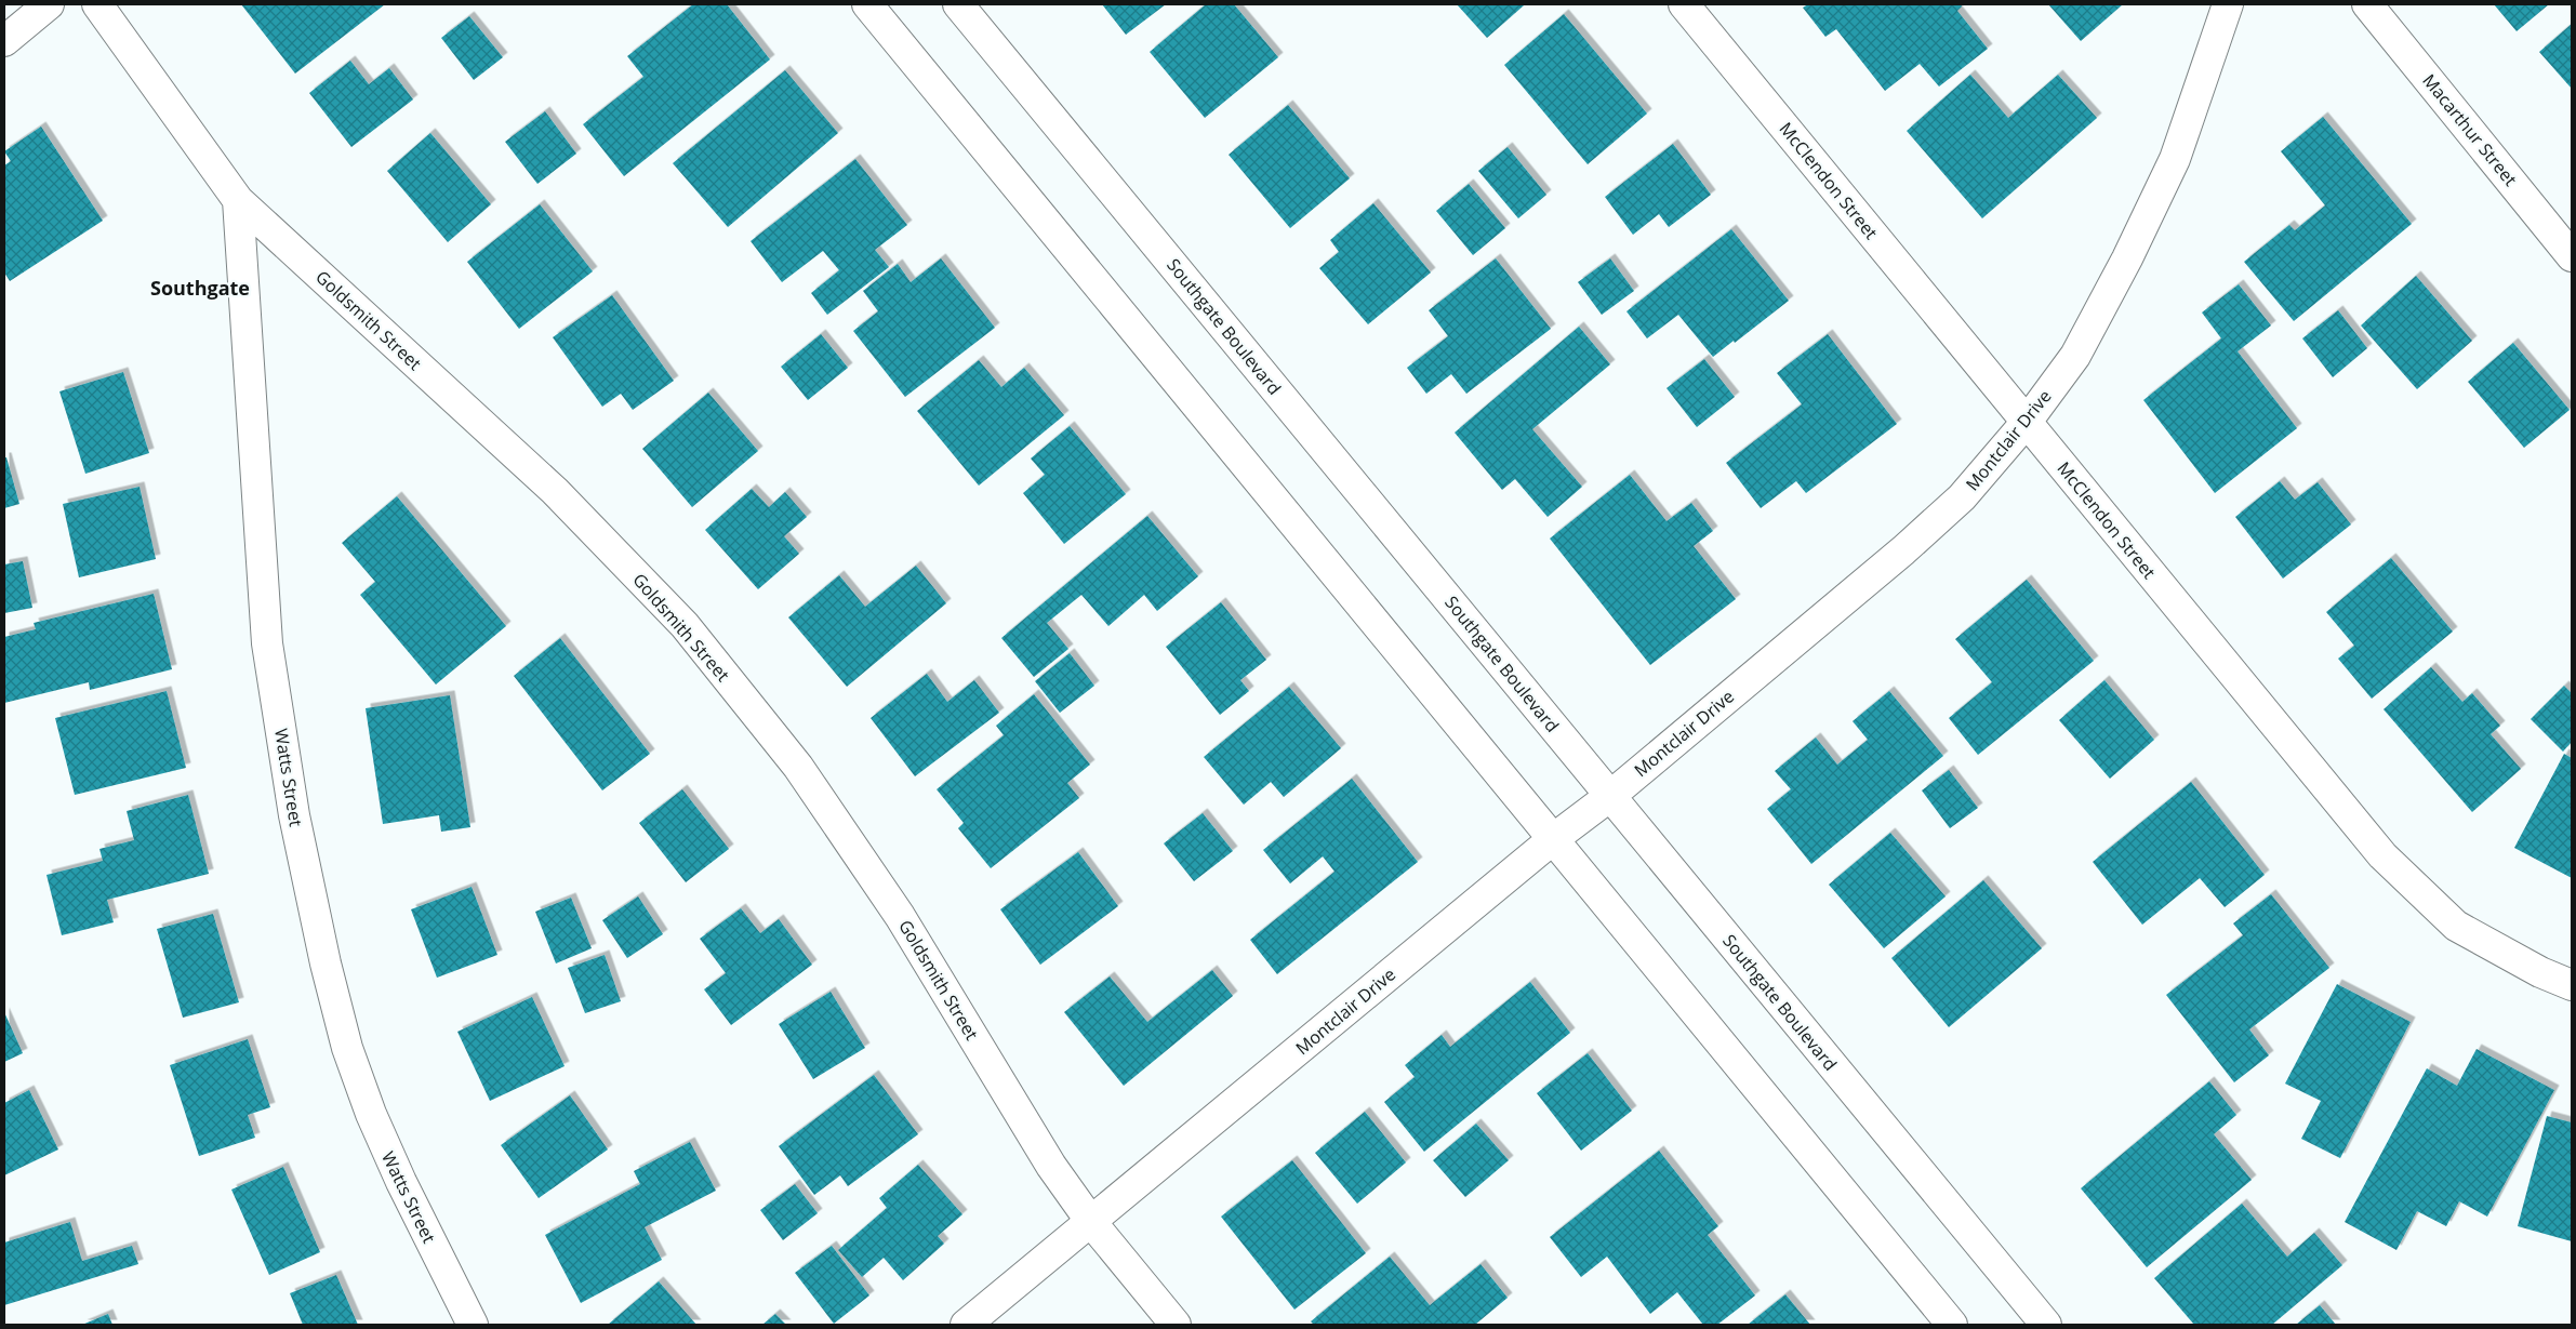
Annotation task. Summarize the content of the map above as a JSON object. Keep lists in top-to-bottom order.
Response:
{
  "streets": {
    "street": [
      "Macarthur Street",
      "McClendon Street",
      "Goldsmith Street",
      "Southgate Boulevard",
      "Montclair Drive",
      "Watts Street"
    ]
  },
  "crossings": [
    ["McClendon Street", "Montclair Drive"],
    ["Goldsmith Street", "Montclair Drive"],
    ["Goldsmith Street", "Watts Street"],
    ["Southgate Boulevard", "Montclair Drive"]
  ],
  "districts": ["Southgate"]
}
